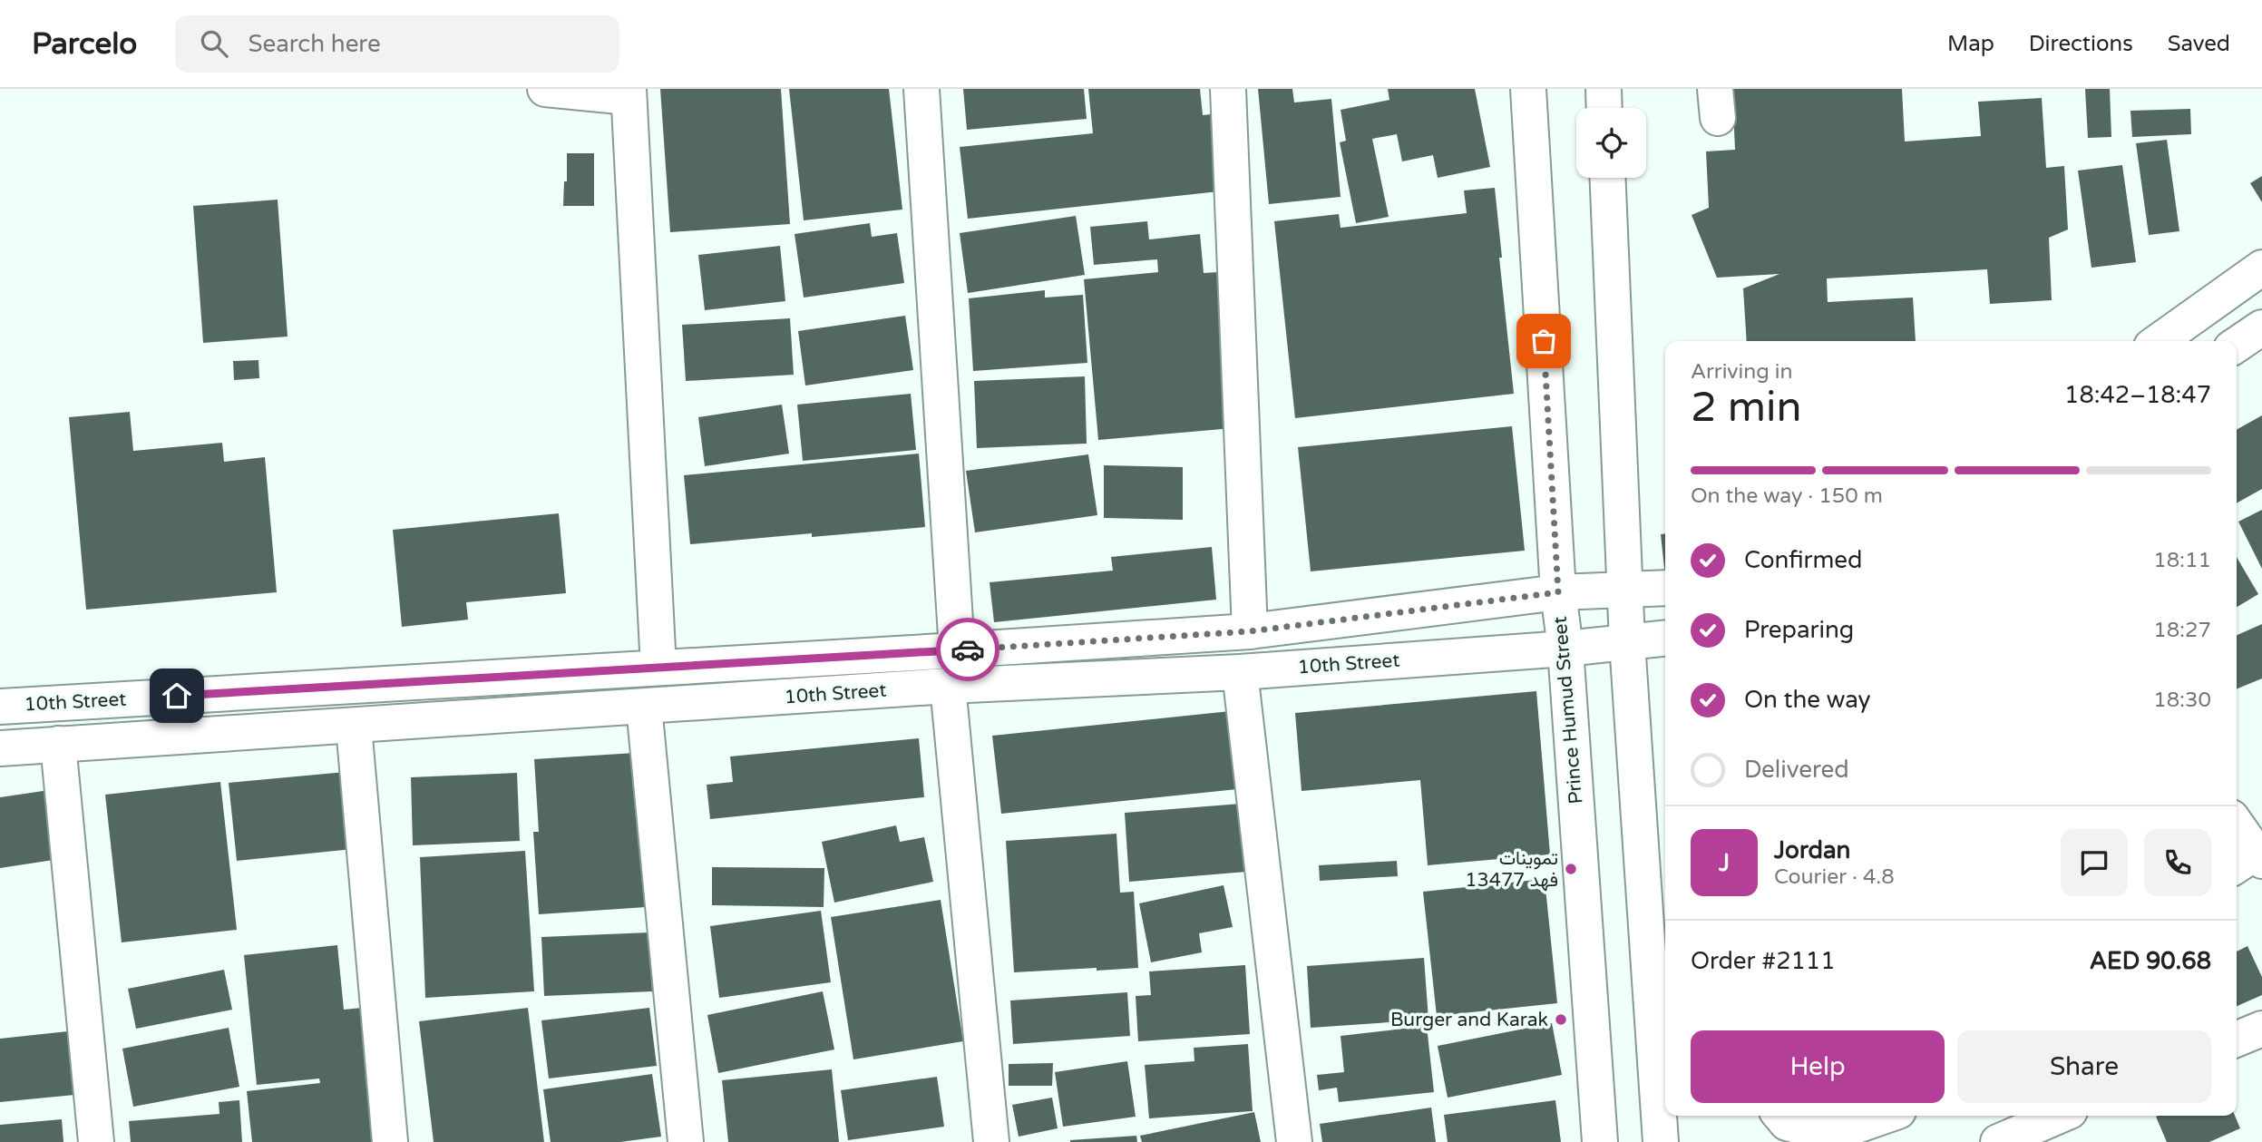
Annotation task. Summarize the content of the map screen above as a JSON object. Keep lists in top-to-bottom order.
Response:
{
  "streets": {
    "street": ["10th Street", "Prince Humud Street"]
  },
  "crossings": [
    ["10th Street", "Prince Humud Street"]
  ],
  "places": ["تموينات فهد 13477", "Burger and Karak"],
  "page": {
    "header": "Parcelo",
    "search": "Search here",
    "nav": ["Map", "Directions", "Saved"],
    "heading": ["2 min", "Arriving in", "18:42–18:47"],
    "panel": [
      "Jordan",
      "Courier · 4.8",
      "Order #2111",
      "AED 90.68"
    ],
    "bar": "On the way · 150 m",
    "list": [
      ["Confirmed", "18:11"],
      ["Preparing", "18:27"],
      ["On the way", "18:30"],
      "Delivered"
    ],
    "round": "J",
    "buttons": ["Help", "Share"]
  }
}
